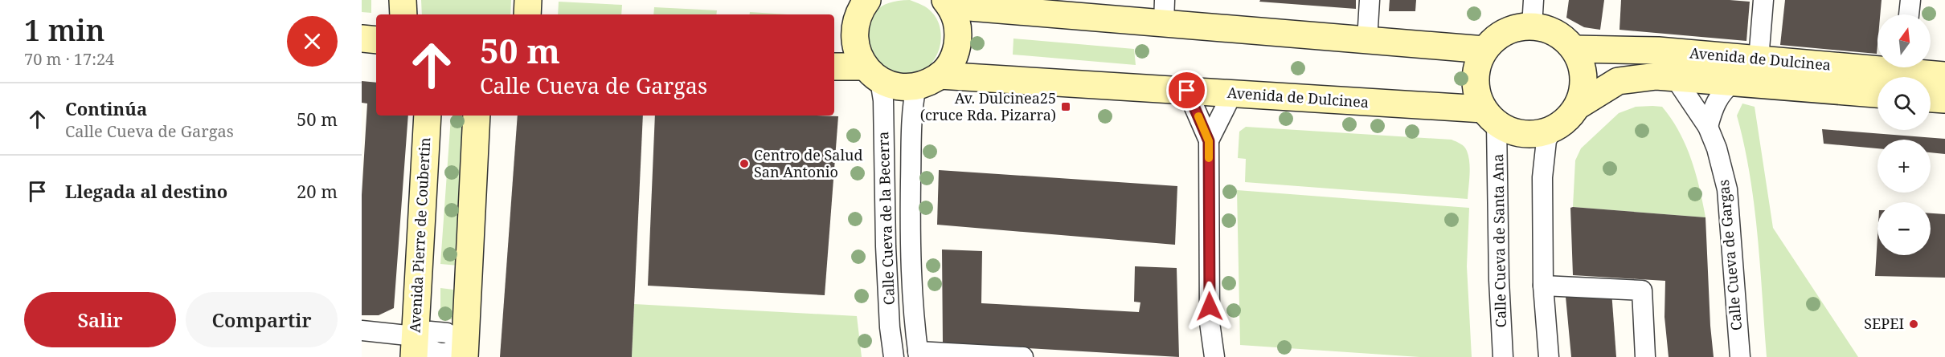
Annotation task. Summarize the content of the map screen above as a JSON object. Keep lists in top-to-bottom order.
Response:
{
  "streets": {
    "main road": ["Avenida de Dulcinea", "Avenida Pierre de Coubertin"],
    "street": ["Calle Cueva de la Becerra", "Calle Cueva de Santa Ana", "Calle Cueva de Gargas"]
  },
  "crossings": [
    ["Avenida de Dulcinea", "Calle Cueva de Santa Ana"],
    ["Avenida de Dulcinea", "Calle Cueva de Gargas"]
  ],
  "places": {
    "transit": ["Av. Dulcinea25 (cruce Rda. Pizarra)"],
    "other": ["Centro de Salud San Antonio", "SEPEI"]
  },
  "north": "top",
  "page": {
    "heading": ["1 min", "70 m · 17:24"],
    "map_buttons": ["+", "−"],
    "turn": ["50 m", "Calle Cueva de Gargas"],
    "list": [
      {
        "name": "Continúa",
        "note": "Calle Cueva de Gargas",
        "value": "50 m"
      },
      {
        "name": "Llegada al destino",
        "value": "20 m"
      }
    ],
    "buttons": ["Salir", "Compartir"]
  }
}
